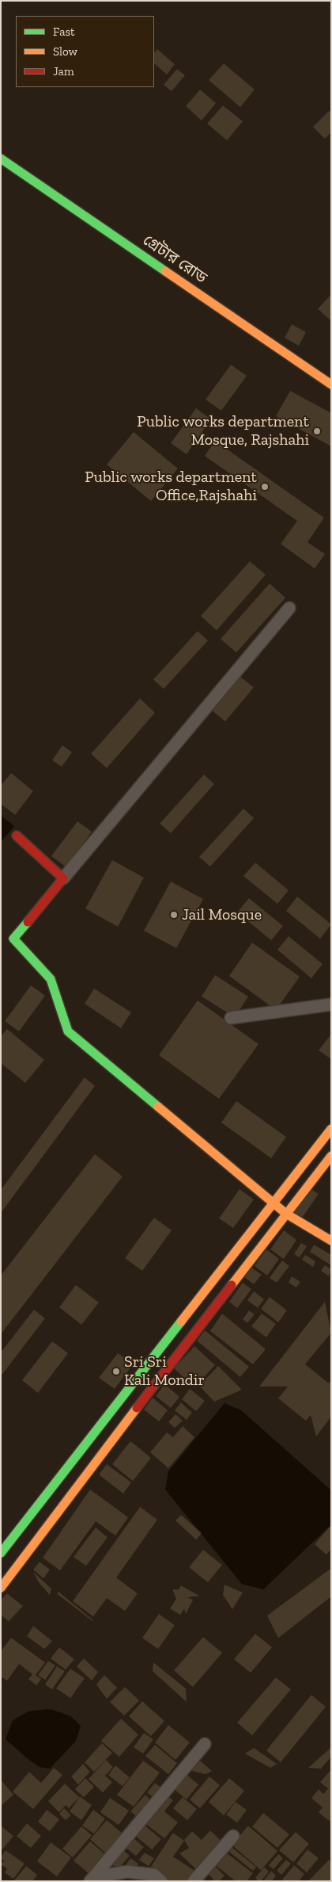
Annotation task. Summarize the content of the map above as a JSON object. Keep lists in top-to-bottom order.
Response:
{
  "streets": {
    "main road": ["গ্রেটার রোড"]
  },
  "places": [
    "Public works department Mosque, Rajshahi",
    "Public works department Office,Rajshahi",
    "Jail Mosque",
    "Sri Sri Kali Mondir"
  ],
  "legend": ["Fast", "Slow", "Jam"]
}
